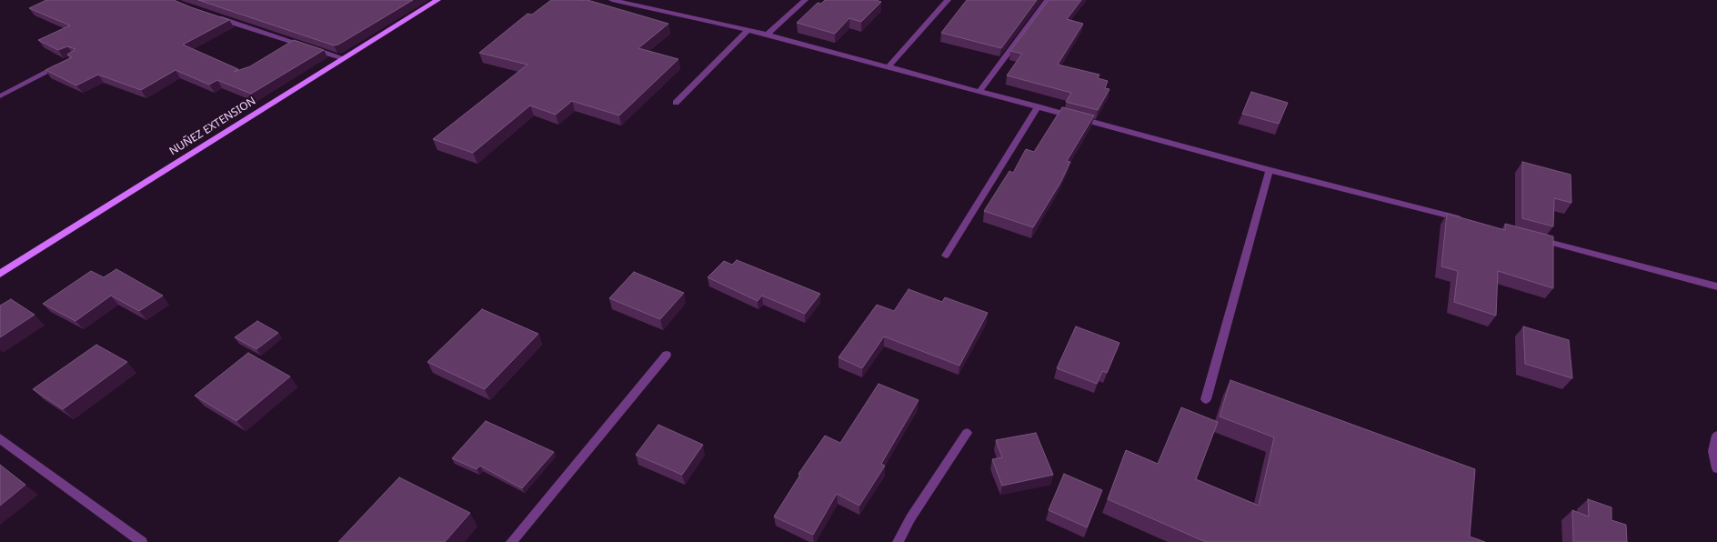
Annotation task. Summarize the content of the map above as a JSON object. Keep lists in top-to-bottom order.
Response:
{
  "streets": {
    "street": ["NUÑEZ EXTENSION"]
  }
}
